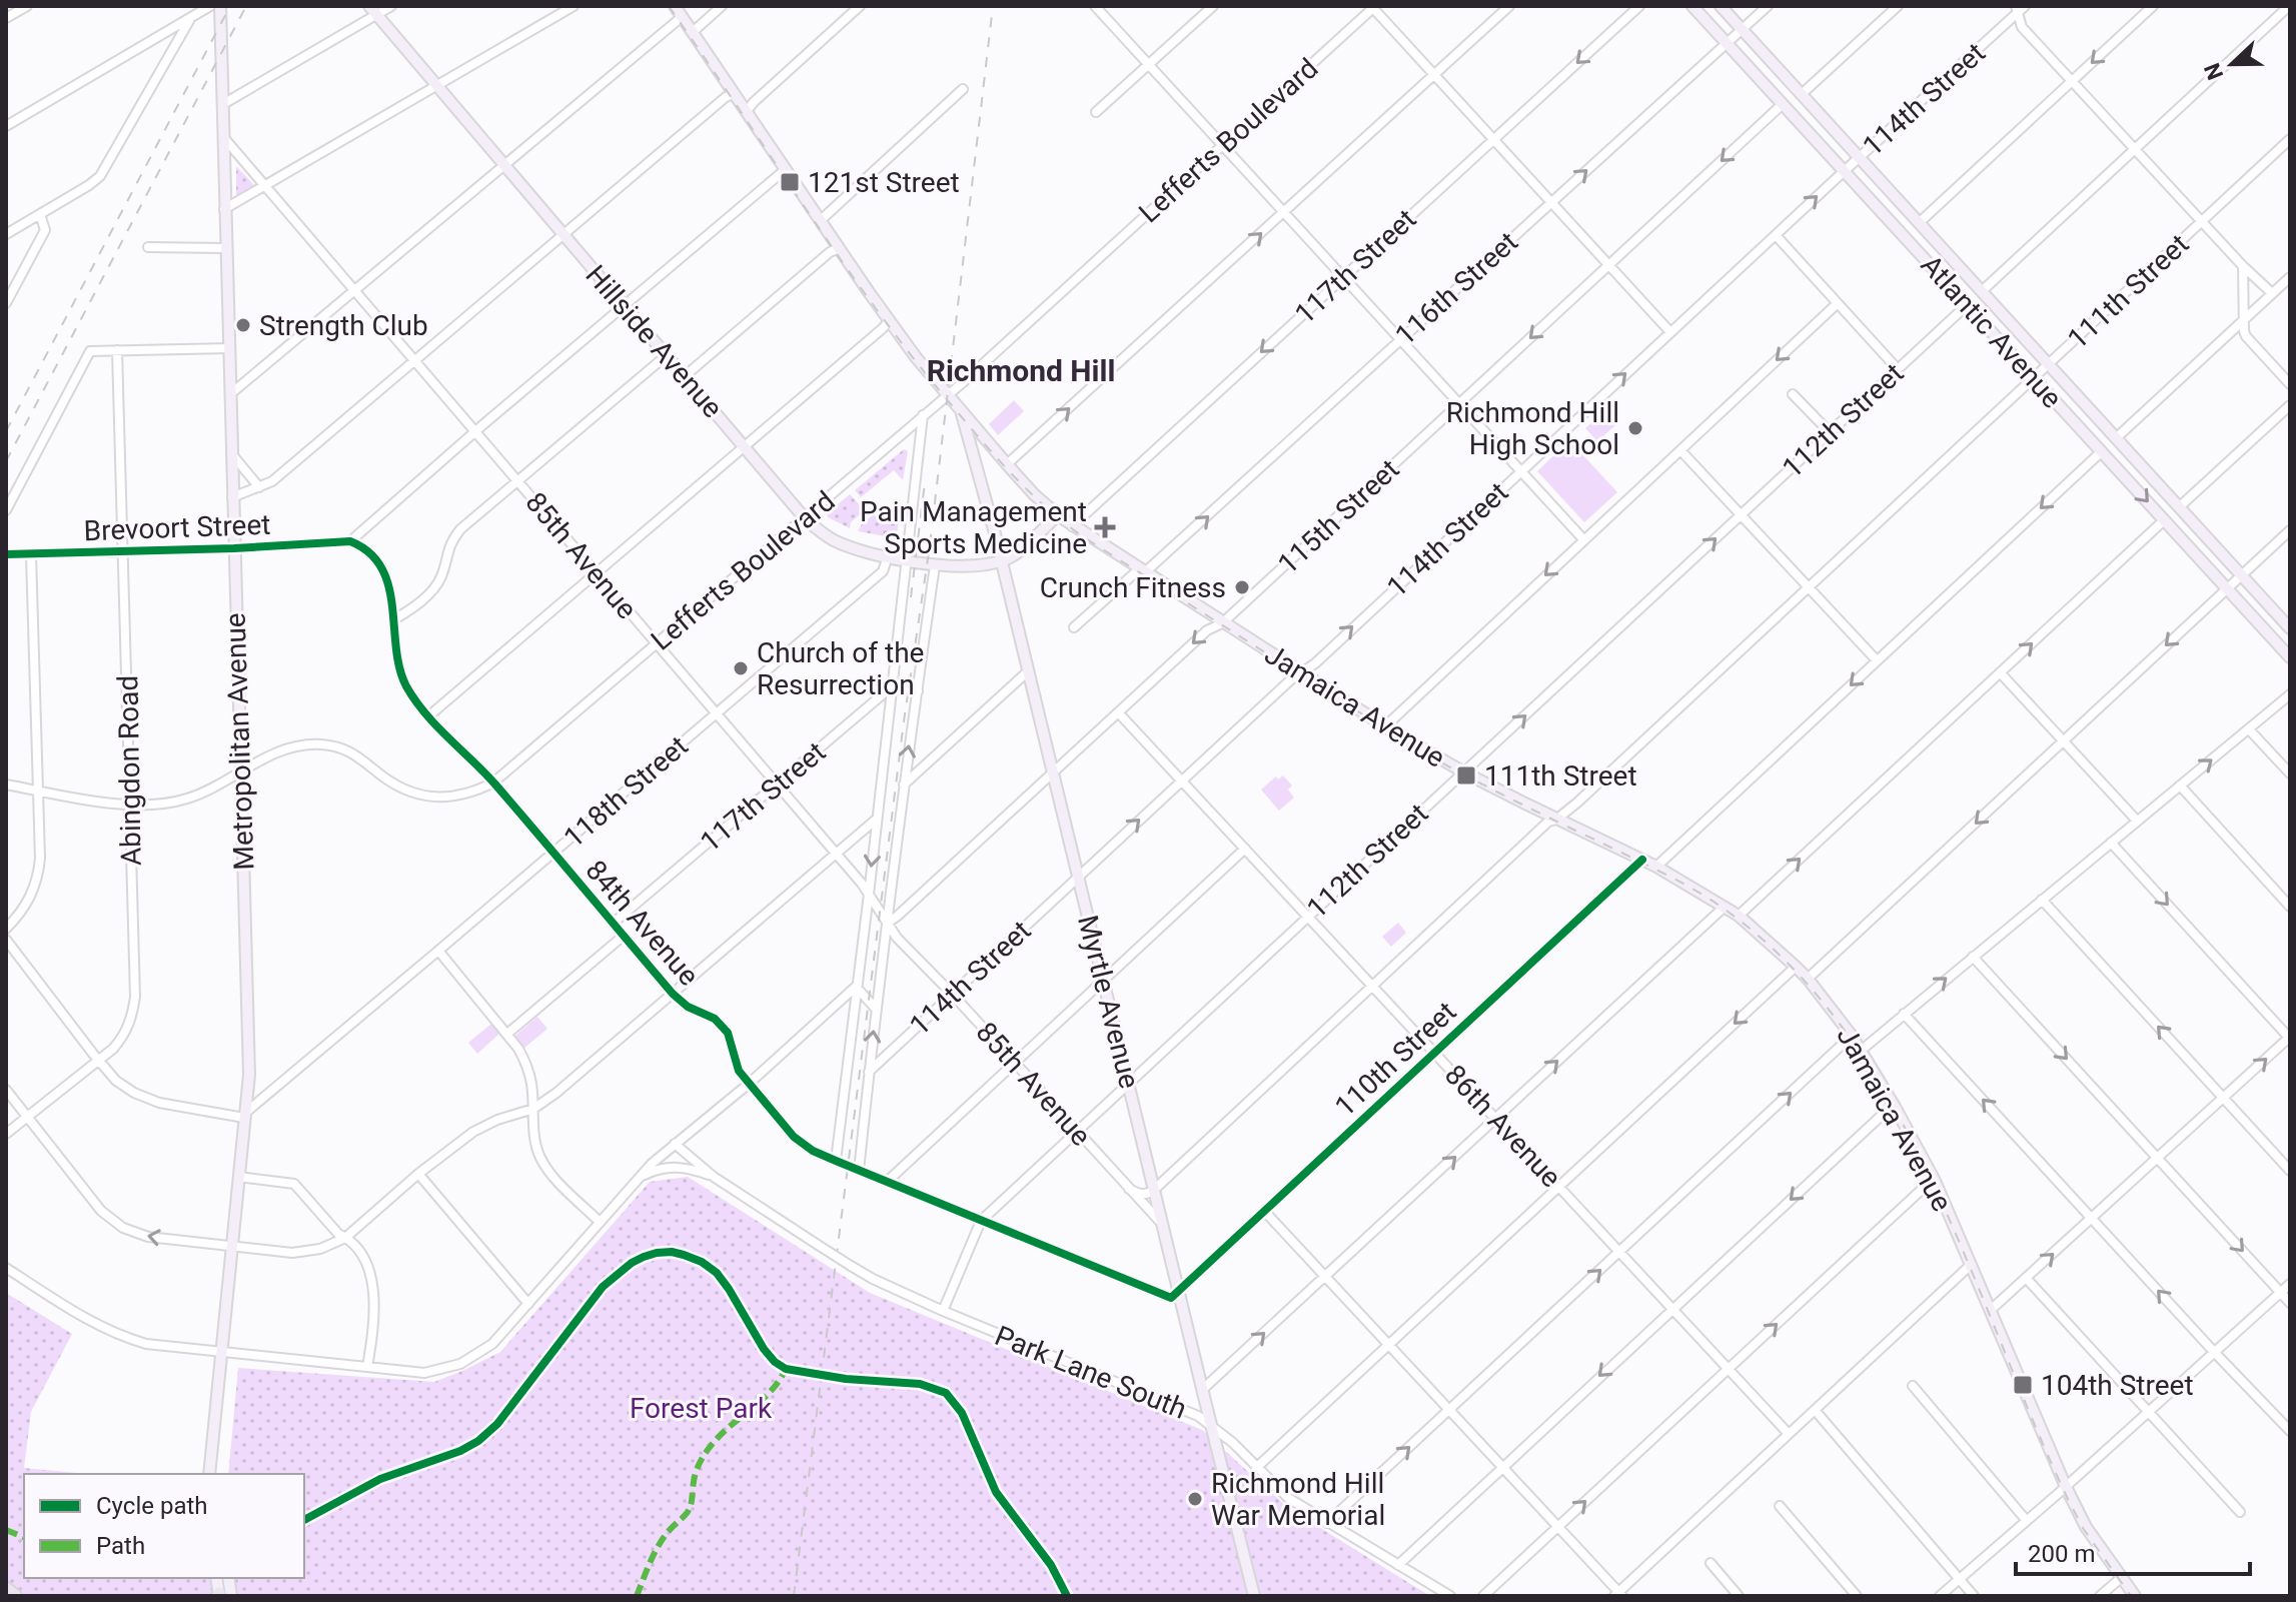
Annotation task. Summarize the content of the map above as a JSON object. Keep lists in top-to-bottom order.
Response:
{
  "streets": {
    "main road": [
      "Atlantic Avenue",
      "Hillside Avenue",
      "Jamaica Avenue",
      "Metropolitan Avenue",
      "Myrtle Avenue"
    ],
    "street": [
      "114th Street",
      "Lefferts Boulevard",
      "117th Street",
      "116th Street",
      "111th Street",
      "112th Street",
      "115th Street",
      "Brevoort Street",
      "85th Avenue",
      "Abingdon Road",
      "118th Street",
      "84th Avenue",
      "110th Street",
      "86th Avenue",
      "Park Lane South"
    ]
  },
  "crossings": [
    ["114th Street", "Atlantic Avenue"],
    ["114th Street", "85th Avenue"],
    ["114th Street", "Jamaica Avenue"],
    ["114th Street", "Myrtle Avenue"],
    ["114th Street", "86th Avenue"],
    ["Lefferts Boulevard", "Hillside Avenue"],
    ["Lefferts Boulevard", "85th Avenue"],
    ["Lefferts Boulevard", "Jamaica Avenue"],
    ["Lefferts Boulevard", "Metropolitan Avenue"],
    ["Lefferts Boulevard", "Abingdon Road"],
    ["Lefferts Boulevard", "84th Avenue"],
    ["117th Street", "85th Avenue"],
    ["117th Street", "Jamaica Avenue"],
    ["117th Street", "84th Avenue"],
    ["116th Street", "Atlantic Avenue"],
    ["116th Street", "Jamaica Avenue"],
    ["111th Street", "Atlantic Avenue"],
    ["111th Street", "Jamaica Avenue"],
    ["111th Street", "Myrtle Avenue"],
    ["111th Street", "86th Avenue"],
    ["Atlantic Avenue", "112th Street"],
    ["Atlantic Avenue", "115th Street"],
    ["Hillside Avenue", "118th Street"],
    ["Hillside Avenue", "Myrtle Avenue"],
    ["112th Street", "85th Avenue"],
    ["112th Street", "Jamaica Avenue"],
    ["112th Street", "84th Avenue"],
    ["112th Street", "Myrtle Avenue"],
    ["112th Street", "86th Avenue"],
    ["112th Street", "Park Lane South"],
    ["115th Street", "85th Avenue"],
    ["115th Street", "Jamaica Avenue"],
    ["115th Street", "Myrtle Avenue"],
    ["115th Street", "86th Avenue"],
    ["Brevoort Street", "Metropolitan Avenue"],
    ["Brevoort Street", "Abingdon Road"],
    ["Brevoort Street", "84th Avenue"],
    ["85th Avenue", "Metropolitan Avenue"],
    ["85th Avenue", "118th Street"],
    ["85th Avenue", "Myrtle Avenue"],
    ["Jamaica Avenue", "Myrtle Avenue"],
    ["Jamaica Avenue", "110th Street"],
    ["Metropolitan Avenue", "118th Street"],
    ["118th Street", "84th Avenue"],
    ["84th Avenue", "Myrtle Avenue"],
    ["84th Avenue", "110th Street"],
    ["Myrtle Avenue", "110th Street"],
    ["Myrtle Avenue", "Park Lane South"],
    ["110th Street", "86th Avenue"]
  ],
  "one_way": [
    "114th Street",
    "117th Street",
    "116th Street",
    "115th Street"
  ],
  "districts": ["Richmond Hill"],
  "parks": ["Forest Park"],
  "places": {
    "transit": ["121st Street", "111th Street", "104th Street"],
    "other": [
      "Strength Club",
      "Richmond Hill High School",
      "Crunch Fitness",
      "Church of the Resurrection",
      "Richmond Hill War Memorial"
    ],
    "health": ["Pain Management Sports Medicine"]
  },
  "legend": ["Cycle path", "Path"],
  "scale_bar": "200 m",
  "north": "left"
}
